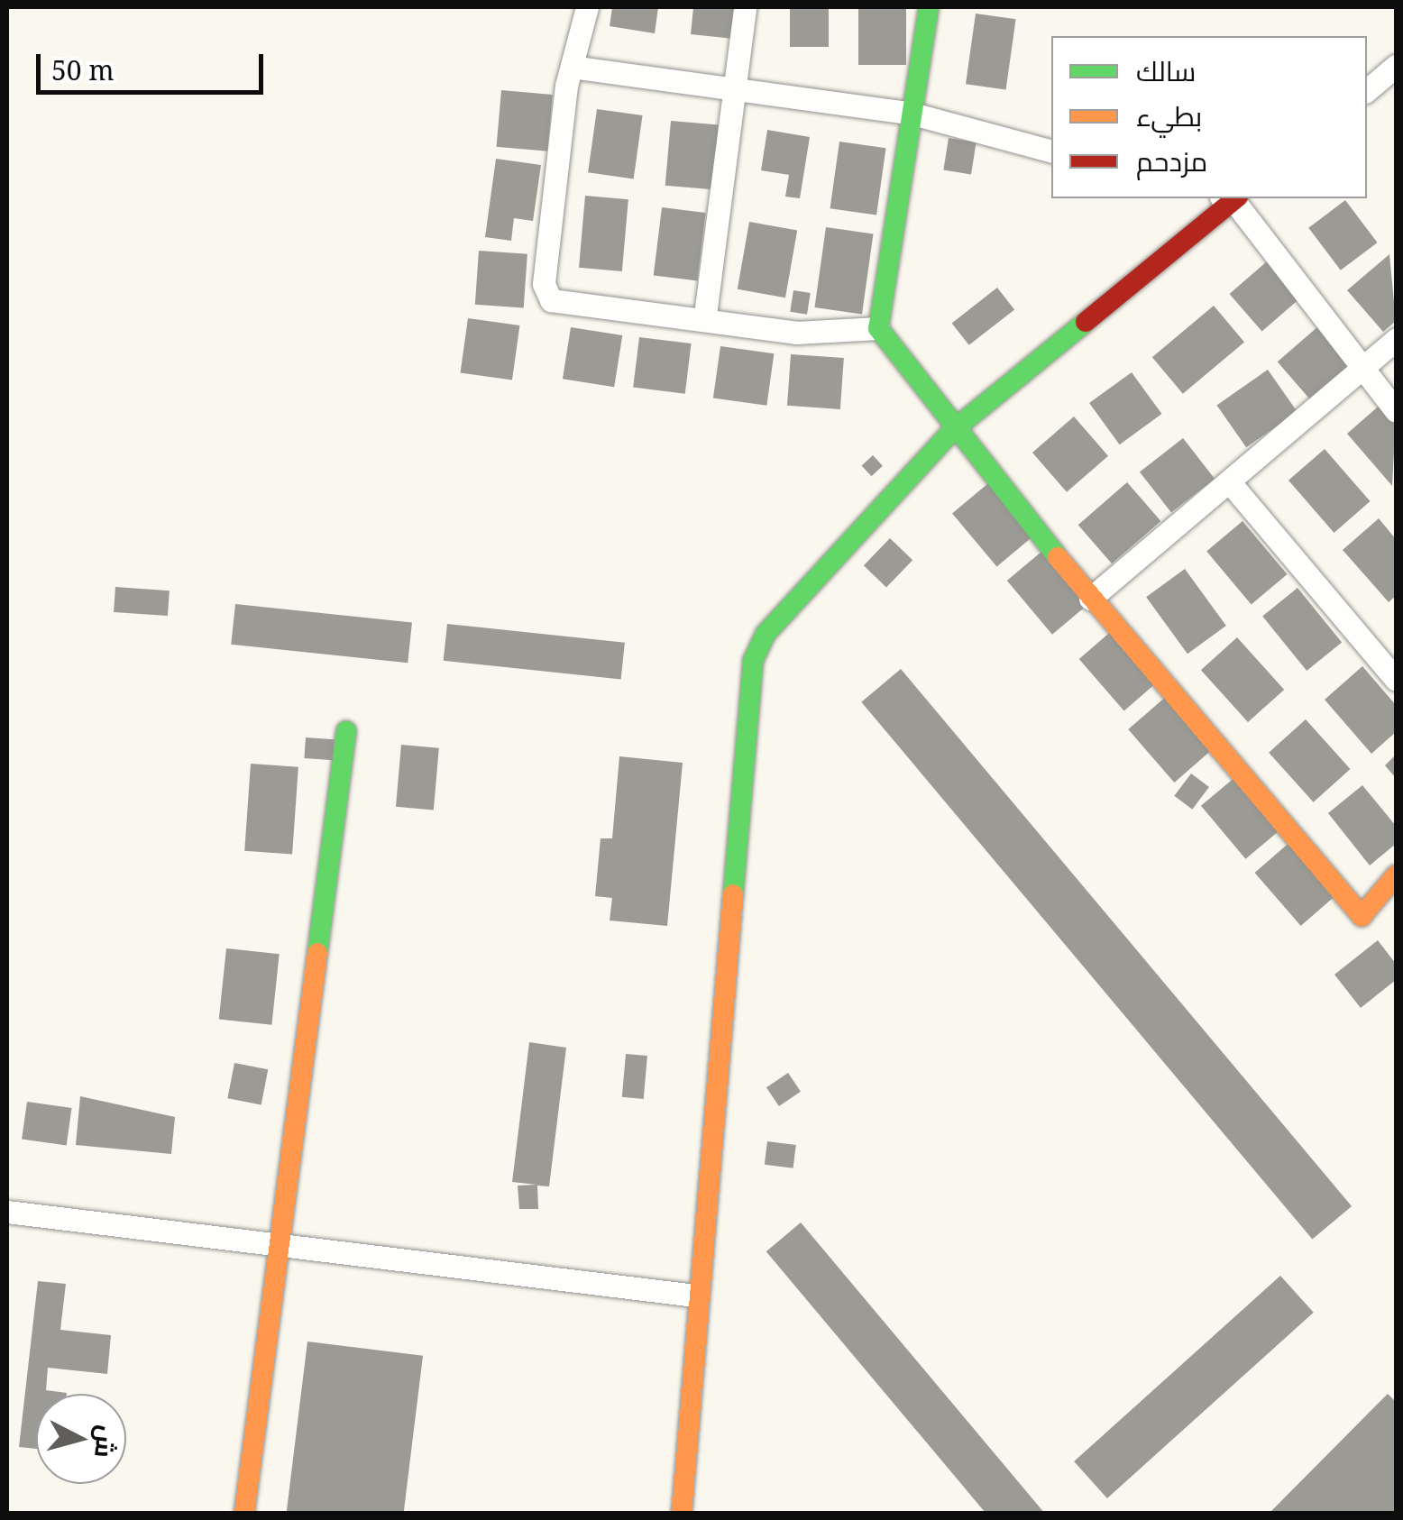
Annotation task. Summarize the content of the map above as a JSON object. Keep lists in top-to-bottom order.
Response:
{
  "legend": ["سالك", "بطيء", "مزدحم"],
  "scale_bar": "50 m",
  "north": "right"
}
